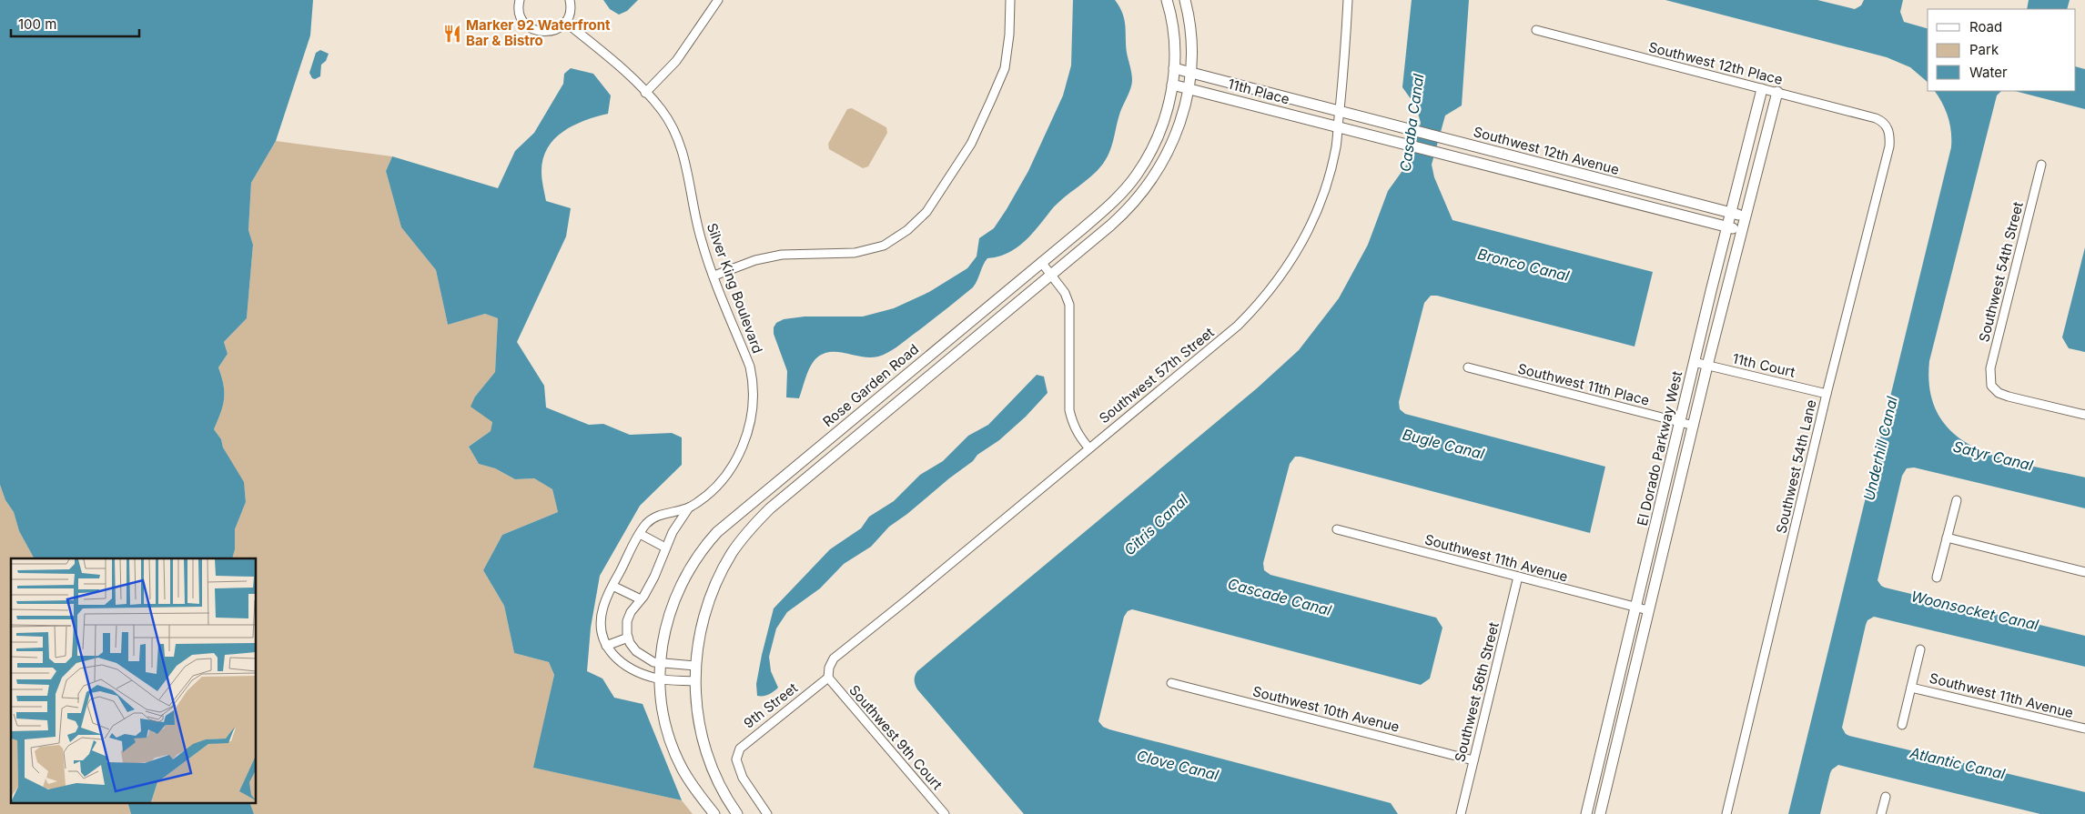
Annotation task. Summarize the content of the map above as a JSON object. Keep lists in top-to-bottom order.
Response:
{
  "streets": {
    "street": [
      "Southwest 12th Place",
      "11th Place",
      "Southwest 12th Avenue",
      "Southwest 54th Street",
      "Silver King Boulevard",
      "11th Court",
      "Southwest 57th Street",
      "Southwest 11th Place",
      "Rose Garden Road",
      "El Dorado Parkway West",
      "Southwest 54th Lane",
      "Southwest 11th Avenue",
      "Southwest 56th Street",
      "9th Street",
      "Southwest 10th Avenue",
      "Southwest 9th Court"
    ]
  },
  "crossings": [
    ["Southwest 12th Place", "El Dorado Parkway West"],
    ["Southwest 12th Place", "Southwest 54th Lane"],
    ["11th Place", "Southwest 12th Avenue"],
    ["11th Place", "Southwest 57th Street"],
    ["11th Place", "Rose Garden Road"],
    ["Southwest 12th Avenue", "Southwest 57th Street"],
    ["Southwest 12th Avenue", "El Dorado Parkway West"],
    ["Silver King Boulevard", "Rose Garden Road"],
    ["11th Court", "El Dorado Parkway West"],
    ["11th Court", "Southwest 54th Lane"],
    ["Southwest 57th Street", "9th Street"],
    ["Southwest 57th Street", "Southwest 9th Court"],
    ["Southwest 11th Place", "El Dorado Parkway West"],
    ["El Dorado Parkway West", "Southwest 11th Avenue"],
    ["Southwest 11th Avenue", "Southwest 56th Street"],
    ["Southwest 56th Street", "Southwest 10th Avenue"],
    ["9th Street", "Southwest 9th Court"]
  ],
  "water": [
    "Casaba Canal",
    "Bronco Canal",
    "Bugle Canal",
    "Underhill Canal",
    "Satyr Canal",
    "Citris Canal",
    "Cascade Canal",
    "Woonsocket Canal",
    "Atlantic Canal",
    "Clove Canal"
  ],
  "places": {
    "restaurant": ["Marker 92 Waterfront Bar & Bistro"]
  },
  "legend": ["Road", "Park", "Water"],
  "scale_bar": "100 m"
}
